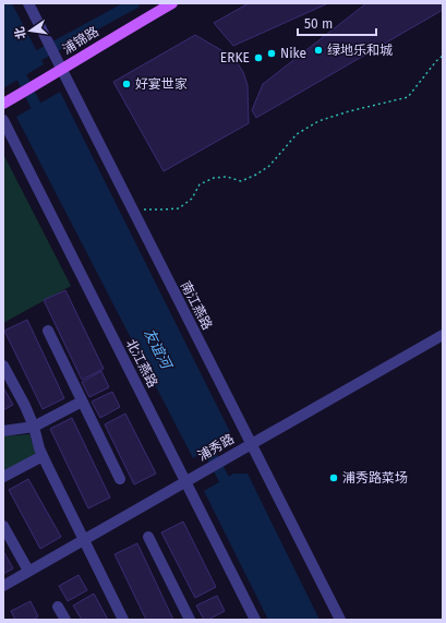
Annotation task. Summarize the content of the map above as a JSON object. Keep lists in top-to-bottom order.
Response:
{
  "streets": {
    "main road": ["浦锦路"],
    "street": ["南江燕路", "北江燕路", "浦秀路"]
  },
  "crossings": [
    ["浦锦路", "南江燕路"],
    ["南江燕路", "浦秀路"],
    ["北江燕路", "浦秀路"]
  ],
  "water": ["友谊河"],
  "places": [
    "绿地乐和城",
    "Nike",
    "ERKE",
    "好宴世家",
    "浦秀路菜场"
  ],
  "scale_bar": "50 m",
  "north": "left"
}
